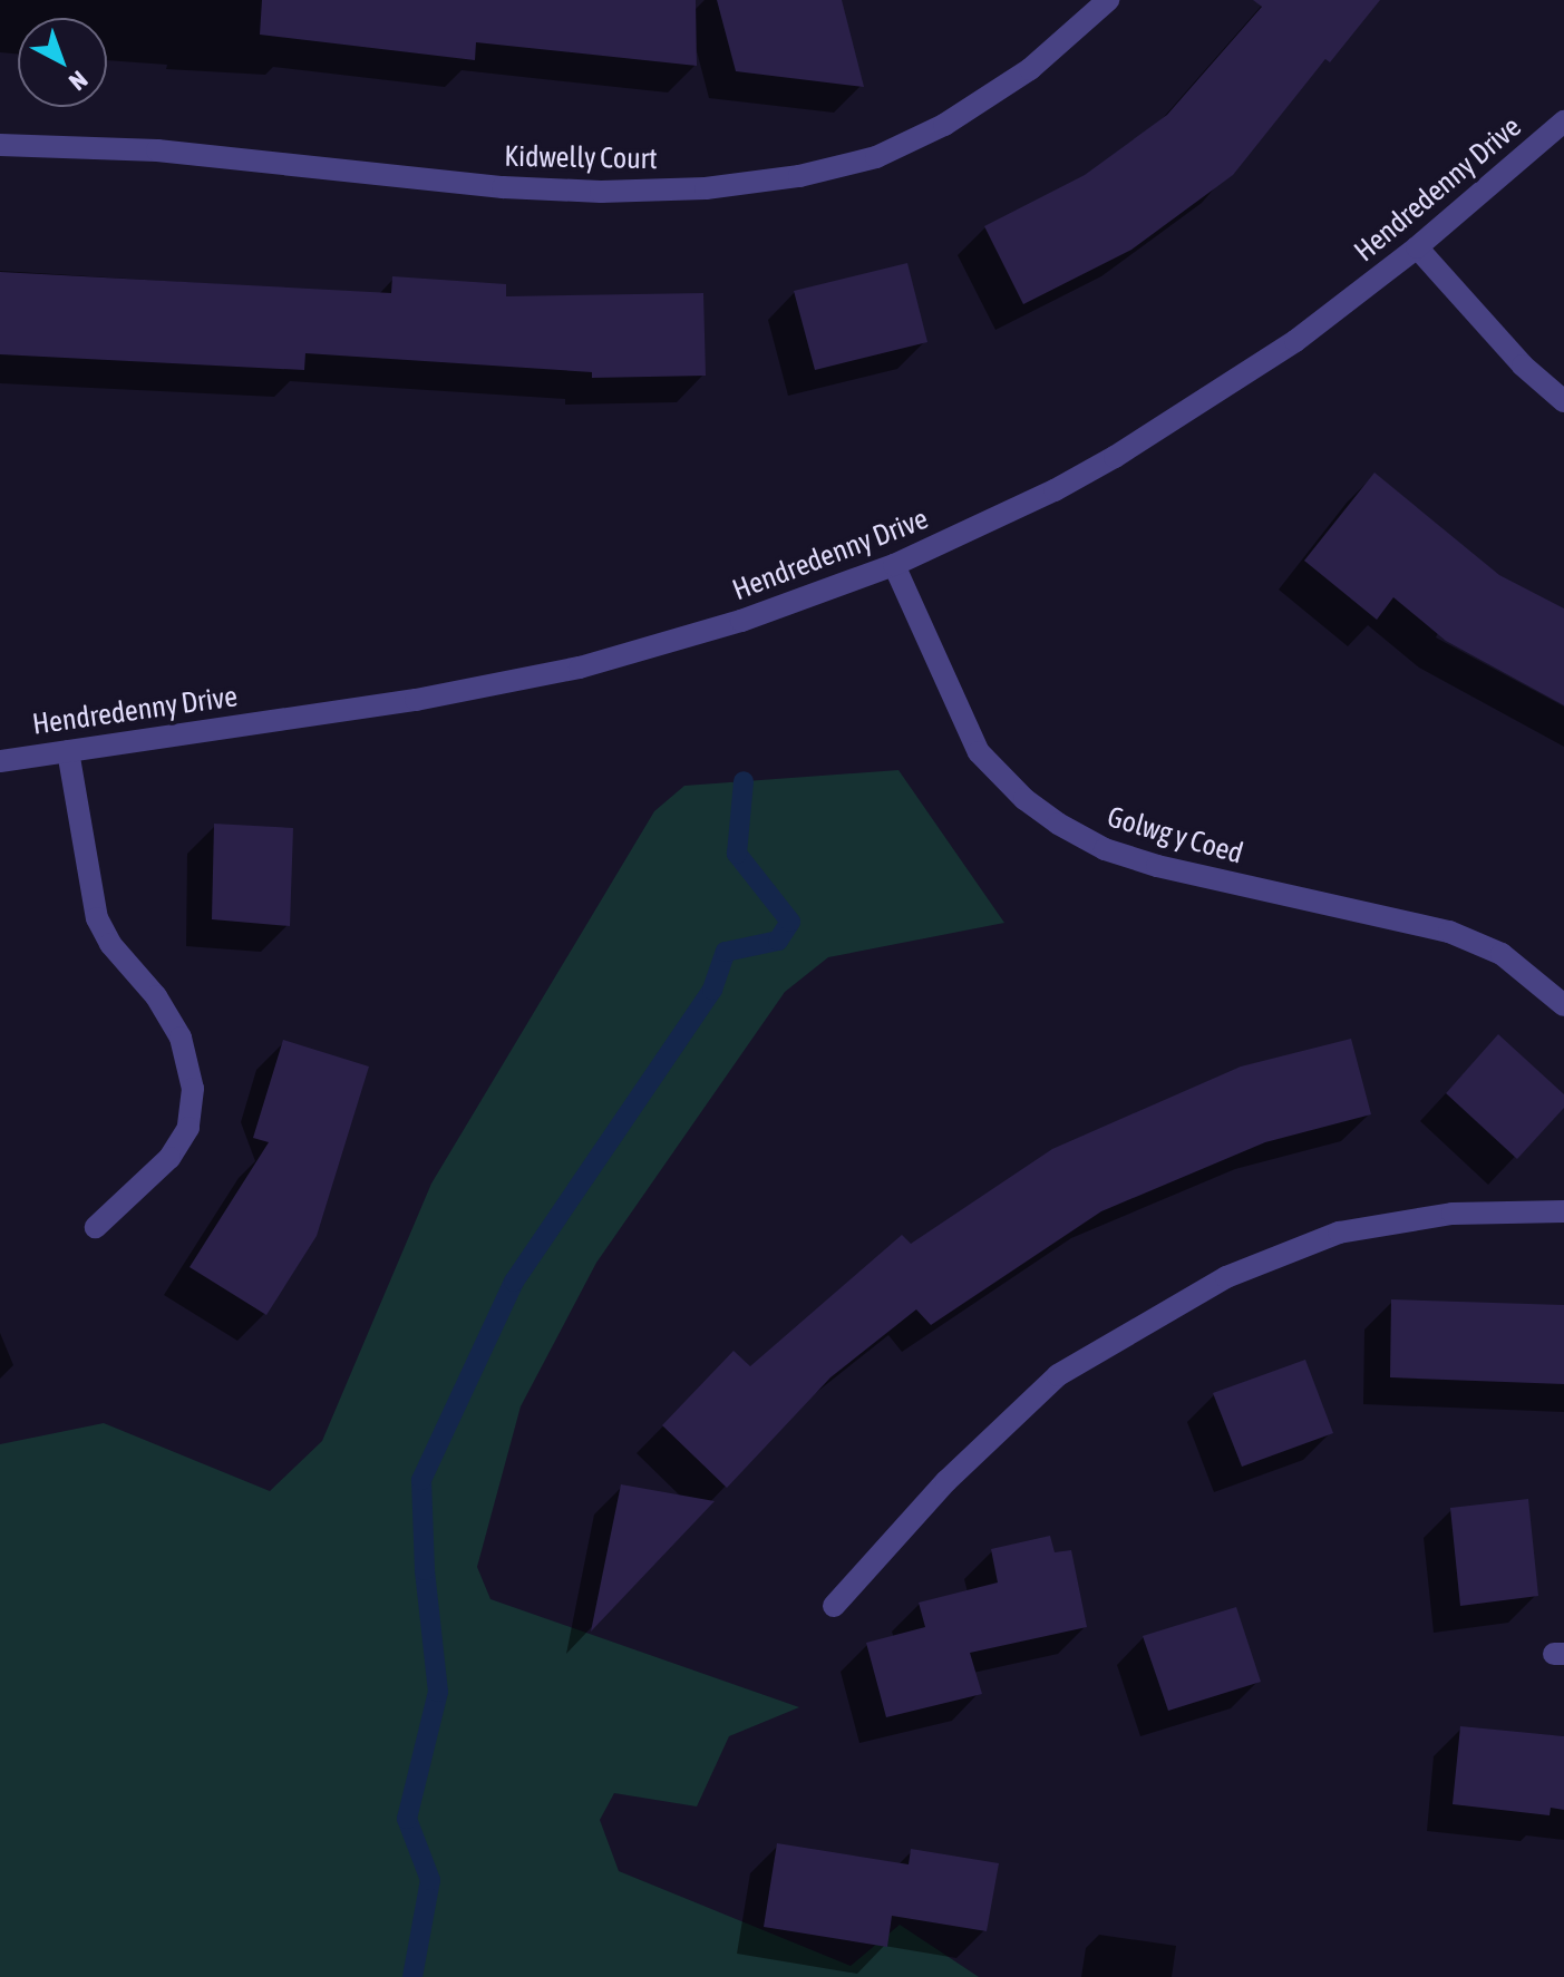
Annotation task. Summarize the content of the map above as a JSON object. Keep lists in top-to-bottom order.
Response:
{
  "streets": {
    "street": ["Kidwelly Court", "Hendredenny Drive", "Golwg y Coed"]
  },
  "crossings": [
    ["Hendredenny Drive", "Golwg y Coed"]
  ],
  "north": "bottom right"
}
